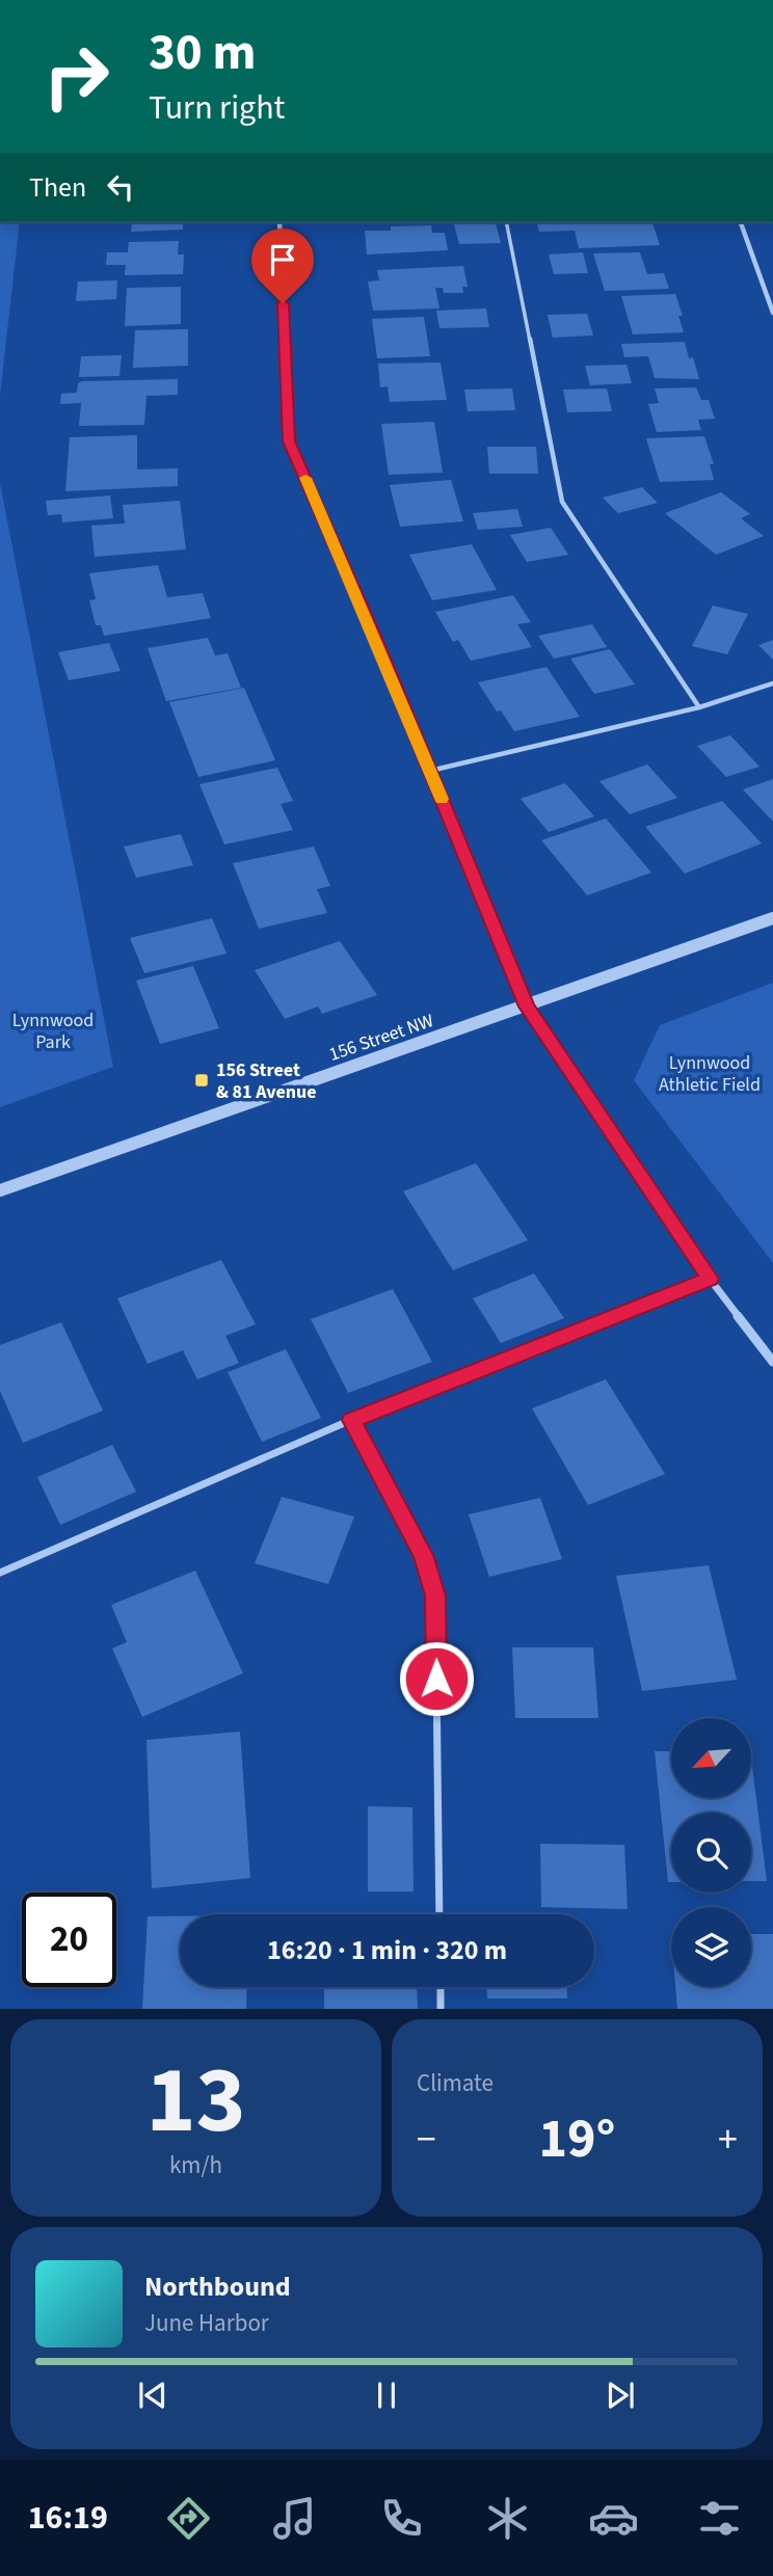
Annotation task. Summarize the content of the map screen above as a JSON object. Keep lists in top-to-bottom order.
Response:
{
  "streets": {
    "street": ["156 Street NW"]
  },
  "parks": ["Lynnwood Park", "Lynnwood Athletic Field"],
  "places": {
    "transit": ["156 Street & 81 Avenue"]
  },
  "north": "bottom left",
  "page": {
    "turn": ["30 m", "Turn right"],
    "then": "Then",
    "limit": "20",
    "trip": "16:20 · 1 min · 320 m",
    "tile": [
      ["13", "km/h"],
      "Climate"
    ],
    "heat": ["−", "19°", "+"],
    "song": ["Northbound", "June Harbor"],
    "tabs": "16:19"
  }
}
